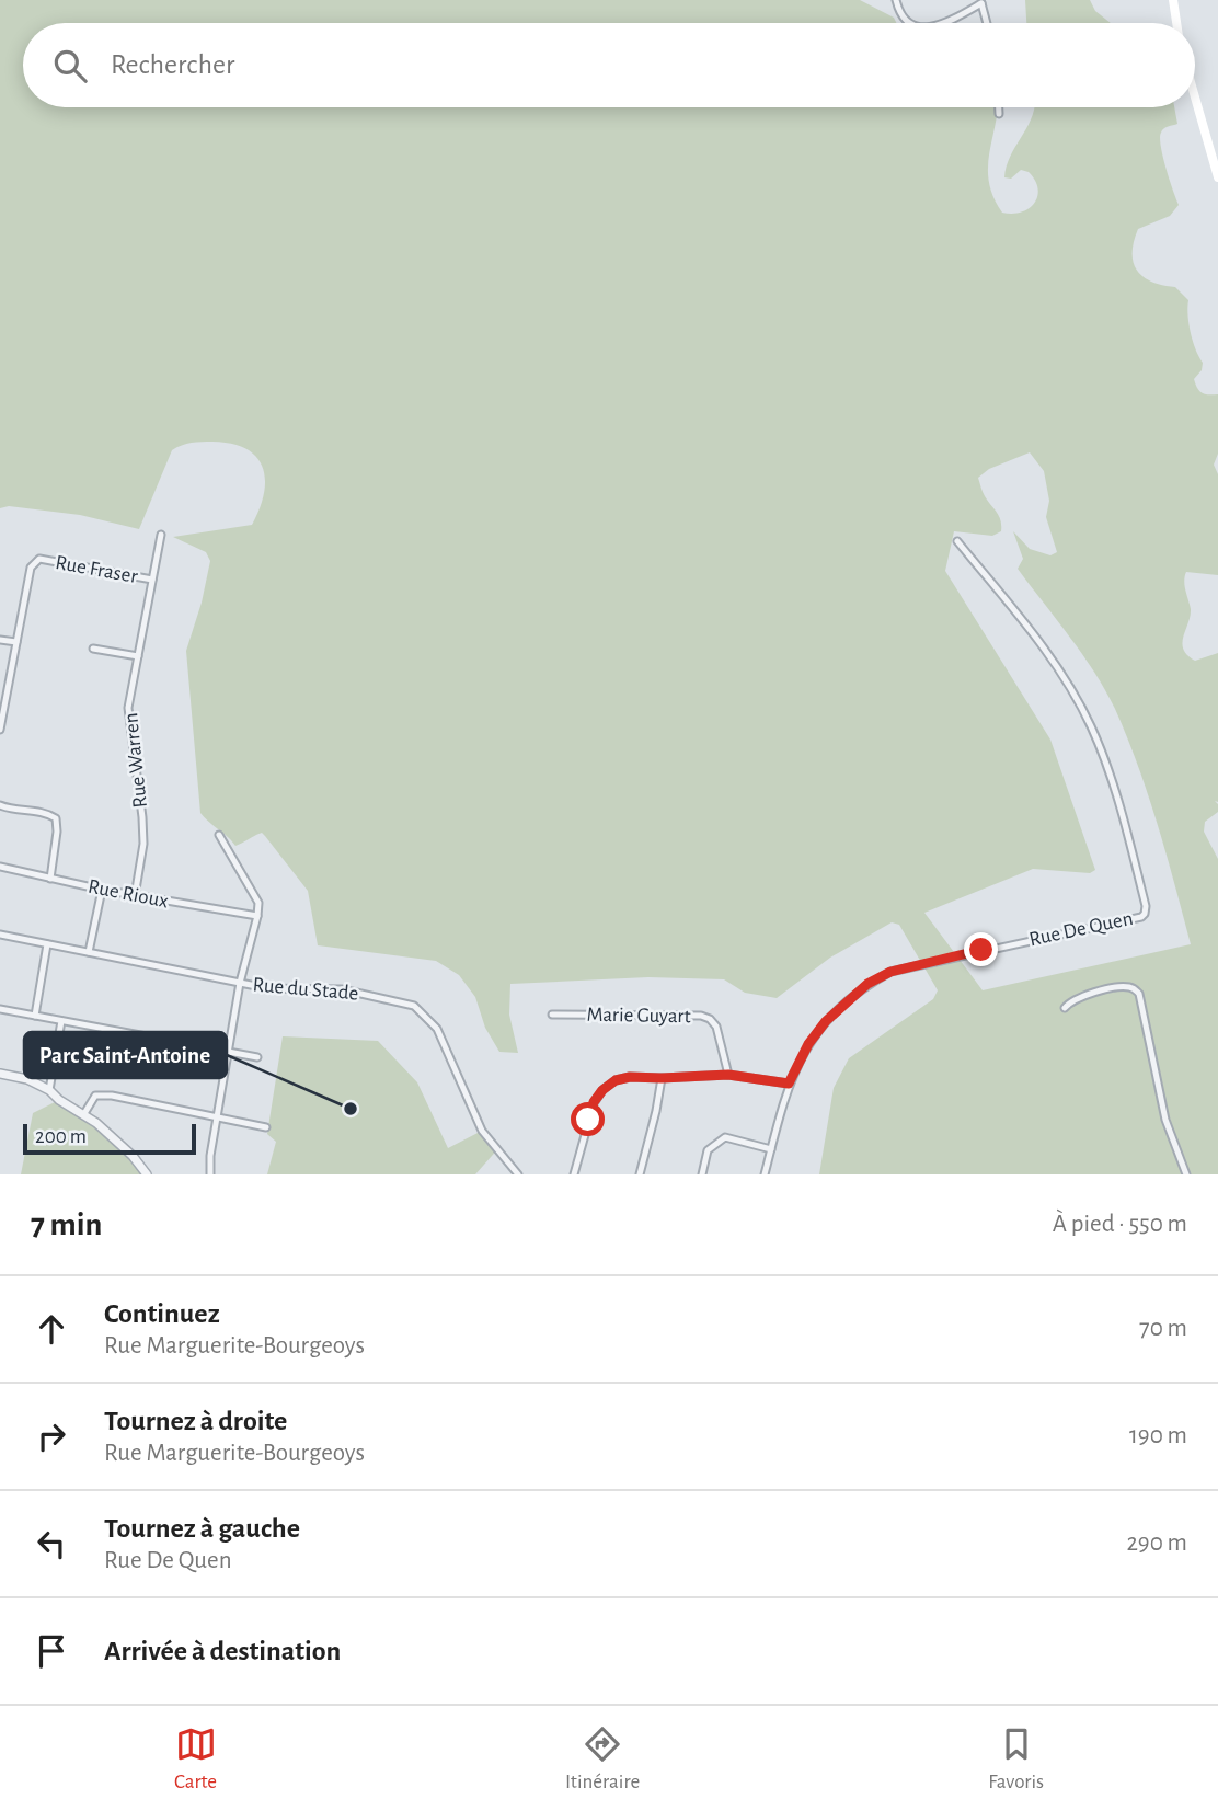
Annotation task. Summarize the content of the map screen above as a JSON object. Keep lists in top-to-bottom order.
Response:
{
  "streets": {
    "street": [
      "Rue Fraser",
      "Rue Warren",
      "Rue Rioux",
      "Rue De Quen",
      "Rue du Stade",
      "Marie Guyart"
    ]
  },
  "crossings": [
    ["Rue Fraser", "Rue Warren"],
    ["Rue Warren", "Rue Rioux"]
  ],
  "places": ["Parc Saint-Antoine"],
  "scale_bar": "200 m",
  "page": {
    "search": "Rechercher",
    "scale": "200 m",
    "heading": ["7 min", "À pied · 550 m"],
    "list": [
      ["Continuez", "Rue Marguerite-Bourgeoys", "70 m"],
      ["Tournez à droite", "Rue Marguerite-Bourgeoys", "190 m"],
      ["Tournez à gauche", "Rue De Quen", "290 m"],
      "Arrivée à destination"
    ],
    "nav": ["Carte", "Itinéraire", "Favoris"]
  }
}
